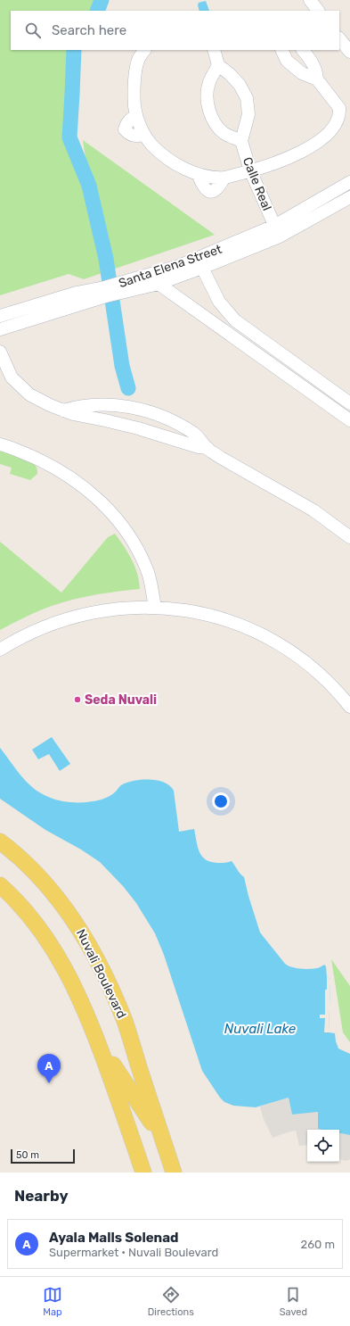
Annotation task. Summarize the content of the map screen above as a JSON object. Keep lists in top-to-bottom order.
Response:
{
  "streets": {
    "main road": ["Nuvali Boulevard"],
    "street": ["Calle Real", "Santa Elena Street"]
  },
  "crossings": [
    ["Calle Real", "Santa Elena Street"]
  ],
  "water": ["Nuvali Lake"],
  "places": ["Seda Nuvali"],
  "scale_bar": "50 m",
  "page": {
    "search": "Search here",
    "pins": "A",
    "scale": "50 m",
    "heading": "Nearby",
    "list": [
      {
        "mark": "A",
        "name": "Ayala Malls Solenad",
        "note": "Supermarket · Nuvali Boulevard",
        "value": "260 m"
      }
    ],
    "nav": ["Map", "Directions", "Saved"]
  }
}
